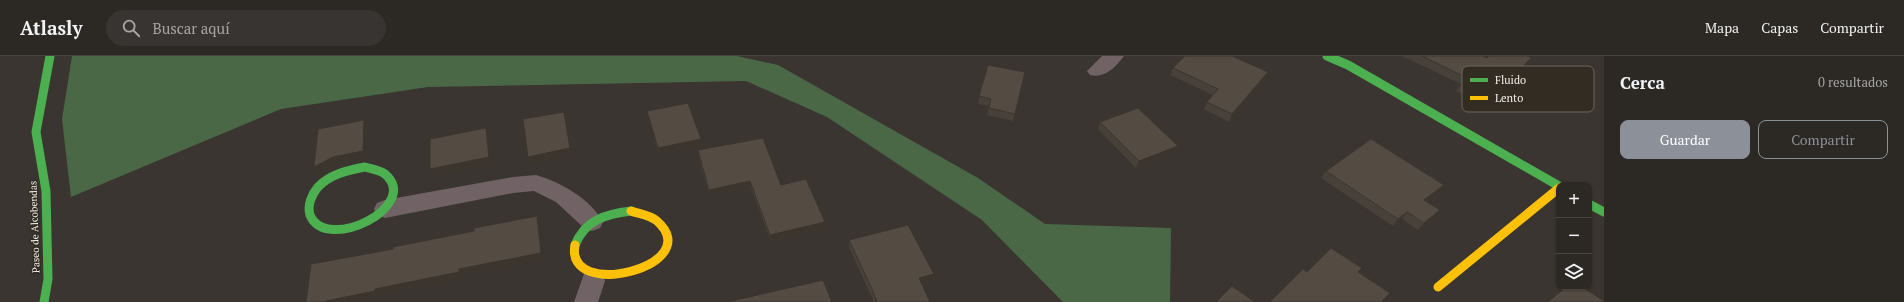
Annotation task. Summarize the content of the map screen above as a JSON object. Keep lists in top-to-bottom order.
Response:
{
  "streets": {
    "street": ["Paseo de Alcobendas"]
  },
  "legend": ["Fluido", "Lento"],
  "page": {
    "header": "Atlasly",
    "search": "Buscar aquí",
    "nav": ["Mapa", "Capas", "Compartir"],
    "heading": ["Cerca", "0 resultados"],
    "buttons": ["Guardar", "Compartir"],
    "map_buttons": ["+", "−"]
  }
}
